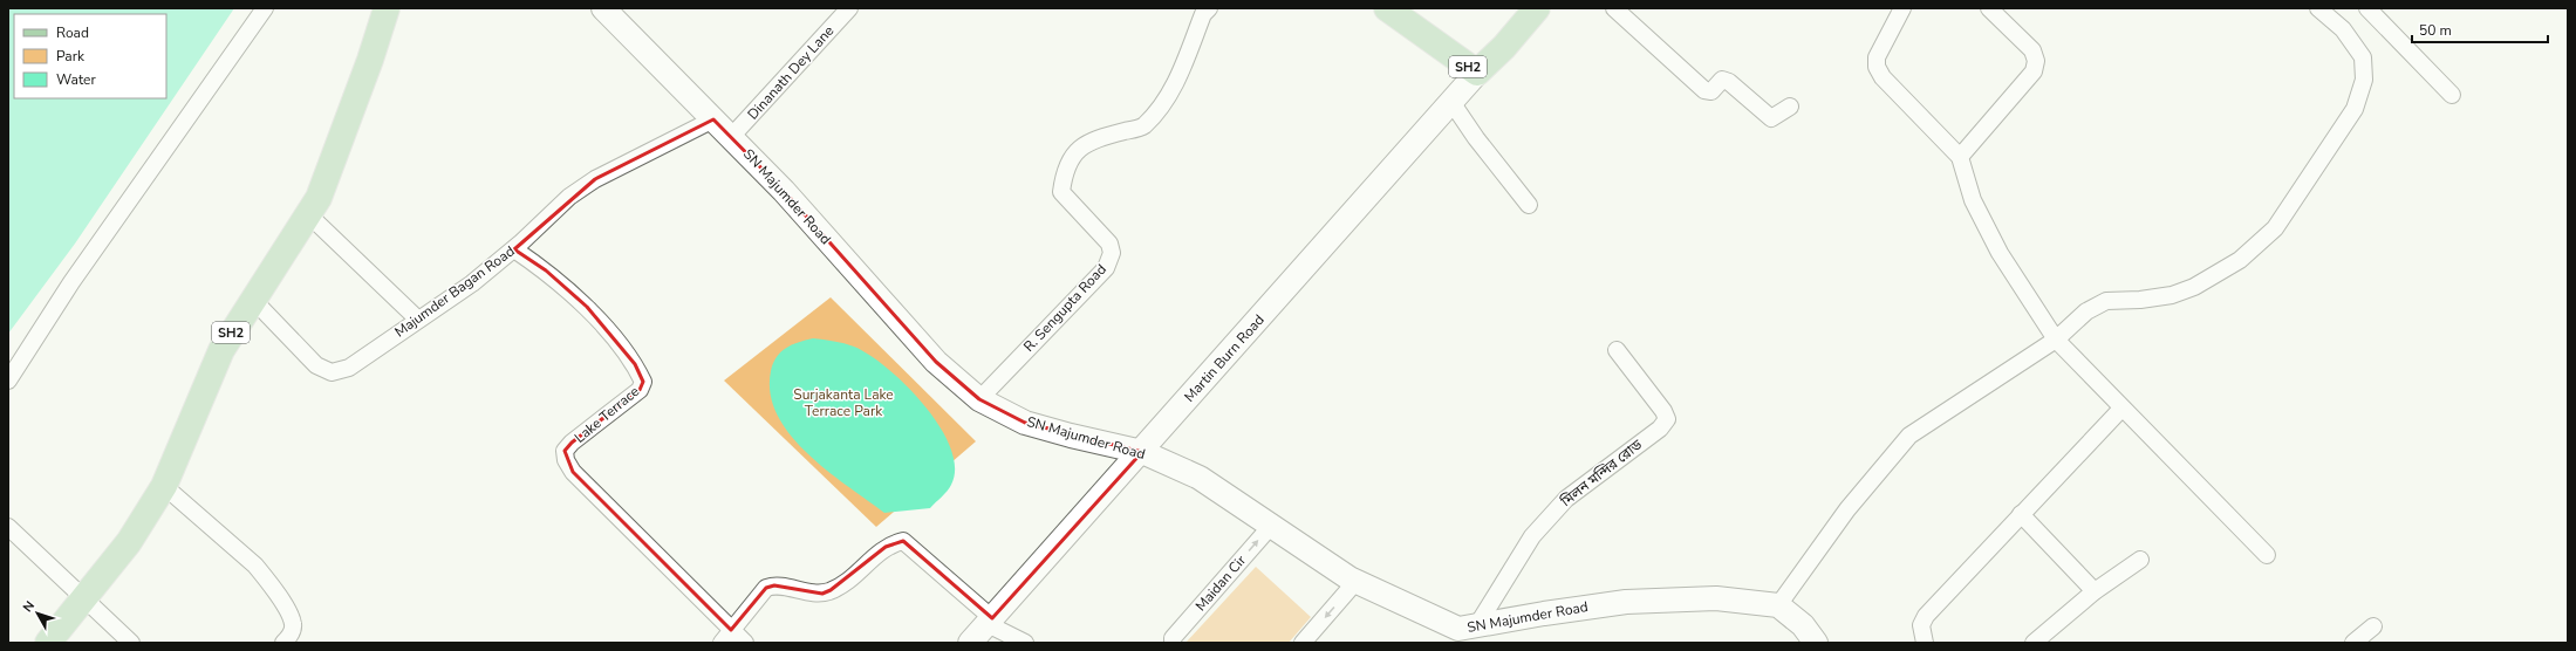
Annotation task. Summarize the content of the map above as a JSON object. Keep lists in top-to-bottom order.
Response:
{
  "streets": {
    "main road": ["SH2", "SN Majumder Road", "Martin Burn Road"],
    "street": [
      "Dinanath Dey Lane",
      "Majumder Bagan Road",
      "R. Sengupta Road",
      "Lake Terrace",
      "মিলন মন্দির রোড",
      "Maidan Cir"
    ]
  },
  "crossings": [
    ["SH2", "Majumder Bagan Road"],
    ["SH2", "Martin Burn Road"],
    ["Dinanath Dey Lane", "SN Majumder Road"],
    ["SN Majumder Road", "Majumder Bagan Road"],
    ["SN Majumder Road", "R. Sengupta Road"],
    ["SN Majumder Road", "Martin Burn Road"],
    ["SN Majumder Road", "মিলন মন্দির রোড"],
    ["SN Majumder Road", "Maidan Cir"],
    ["Majumder Bagan Road", "Lake Terrace"]
  ],
  "parks": ["Surjakanta Lake Terrace Park"],
  "legend": ["Road", "Park", "Water"],
  "scale_bar": "50 m",
  "north": "top left"
}
